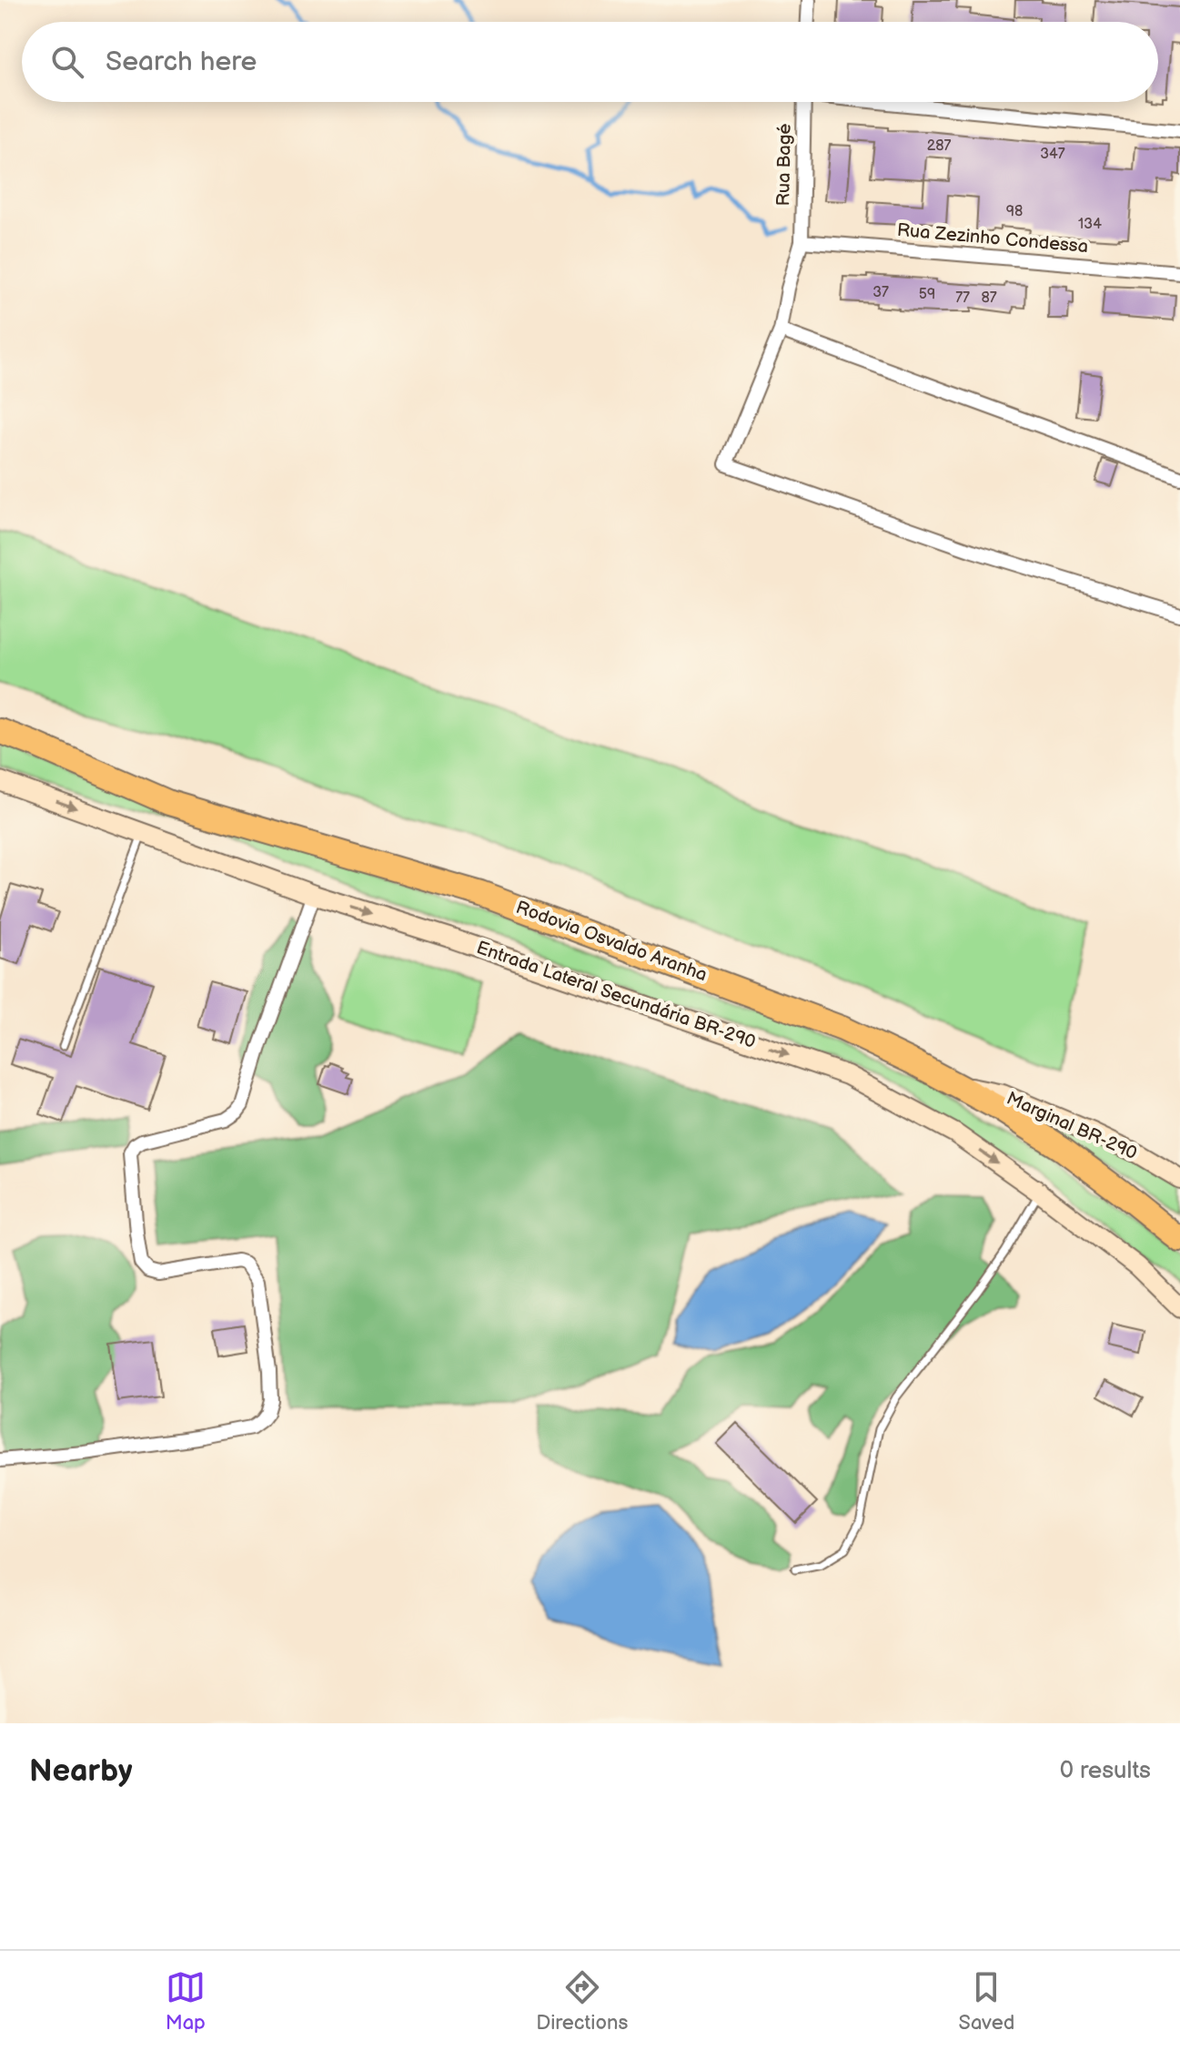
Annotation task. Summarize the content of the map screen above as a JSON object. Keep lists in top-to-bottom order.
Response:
{
  "streets": {
    "highway": ["Rodovia Osvaldo Aranha"],
    "main road": ["Entrada Lateral Secundária BR-290", "Marginal BR-290"],
    "street": ["Rua Bagé", "Rua Zezinho Condessa"]
  },
  "crossings": [
    ["Rua Bagé", "Rua Zezinho Condessa"],
    ["Rodovia Osvaldo Aranha", "Marginal BR-290"]
  ],
  "one_way": ["Entrada Lateral Secundária BR-290"],
  "house_numbers": [
    "287",
    "347",
    "98",
    "134",
    "37",
    "59",
    "77",
    "87"
  ],
  "page": {
    "search": "Search here",
    "heading": ["Nearby", "0 results"],
    "nav": ["Map", "Directions", "Saved"]
  }
}
